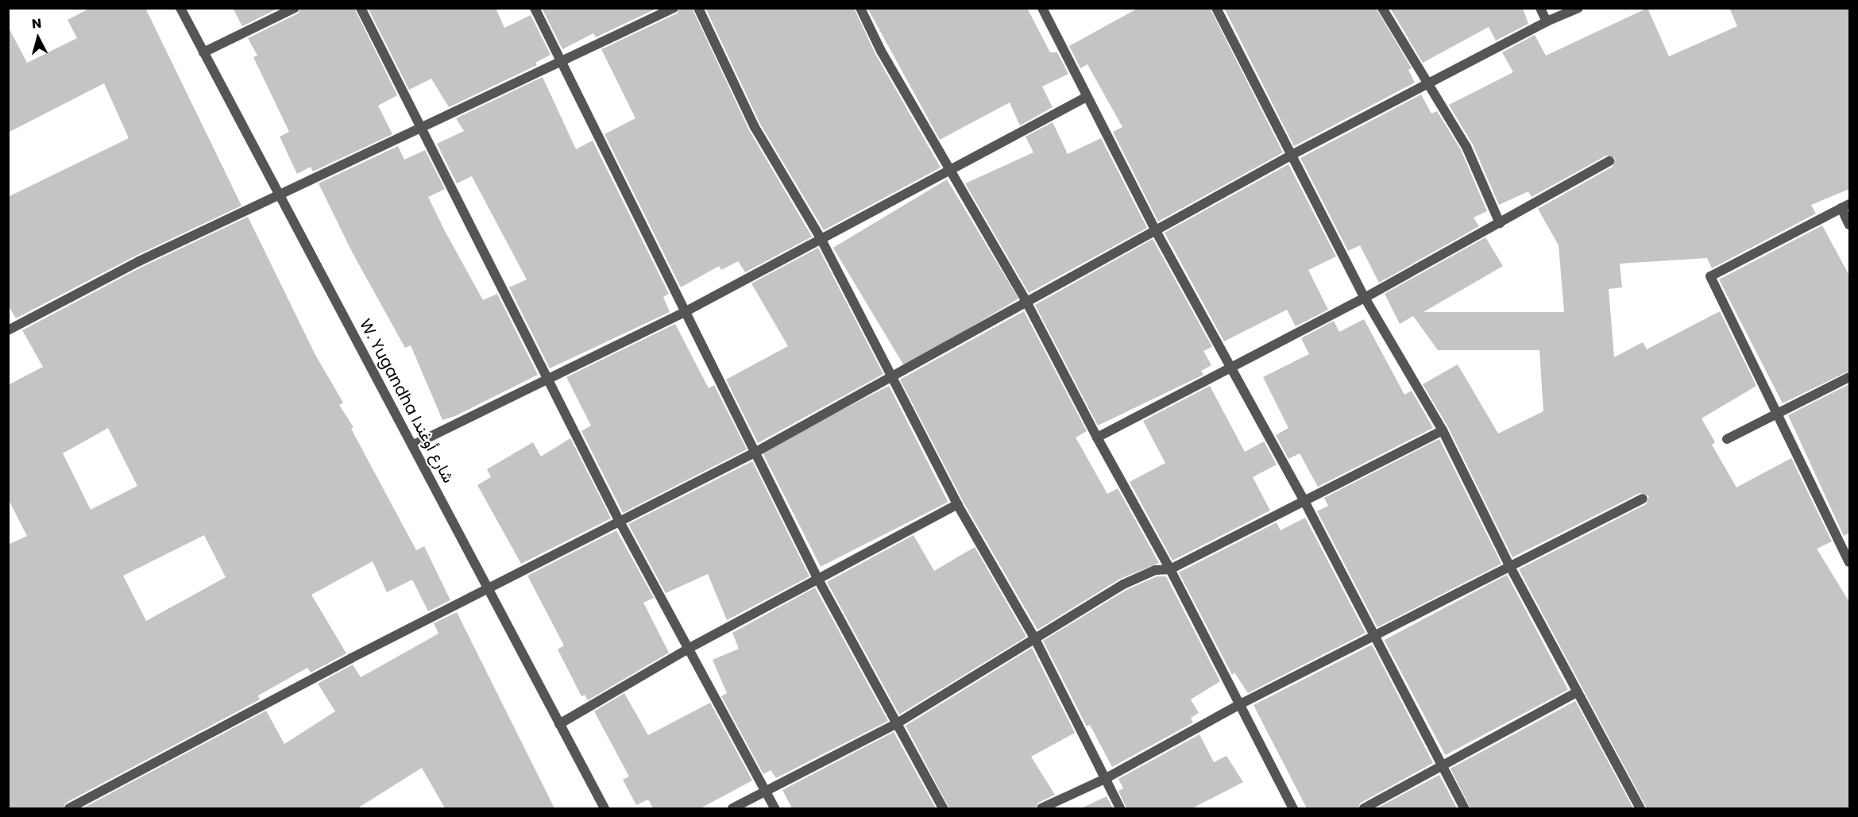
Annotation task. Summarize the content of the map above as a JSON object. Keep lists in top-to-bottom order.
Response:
{
  "streets": {
    "street": ["W. Yugandha شارع أوغندا"]
  },
  "north": "top"
}
